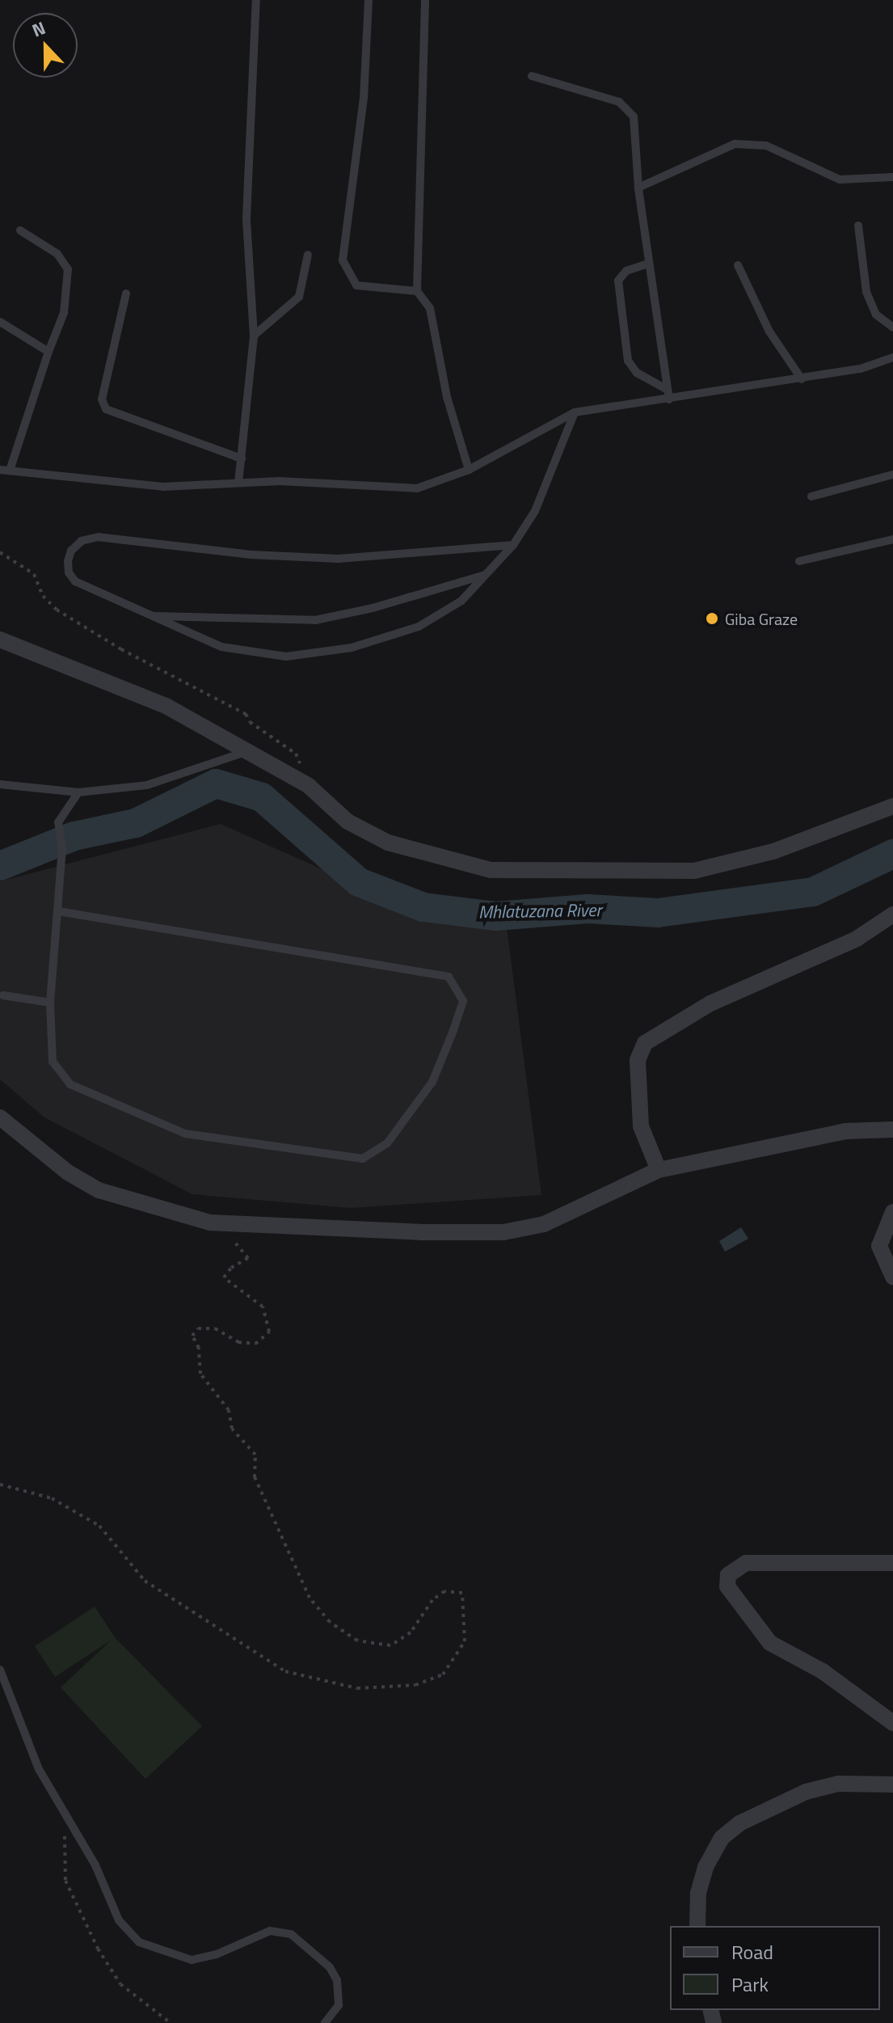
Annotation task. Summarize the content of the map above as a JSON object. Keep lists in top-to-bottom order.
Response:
{
  "water": ["Mhlatuzana River"],
  "places": ["Giba Graze"],
  "legend": ["Road", "Park"],
  "north": "top"
}
